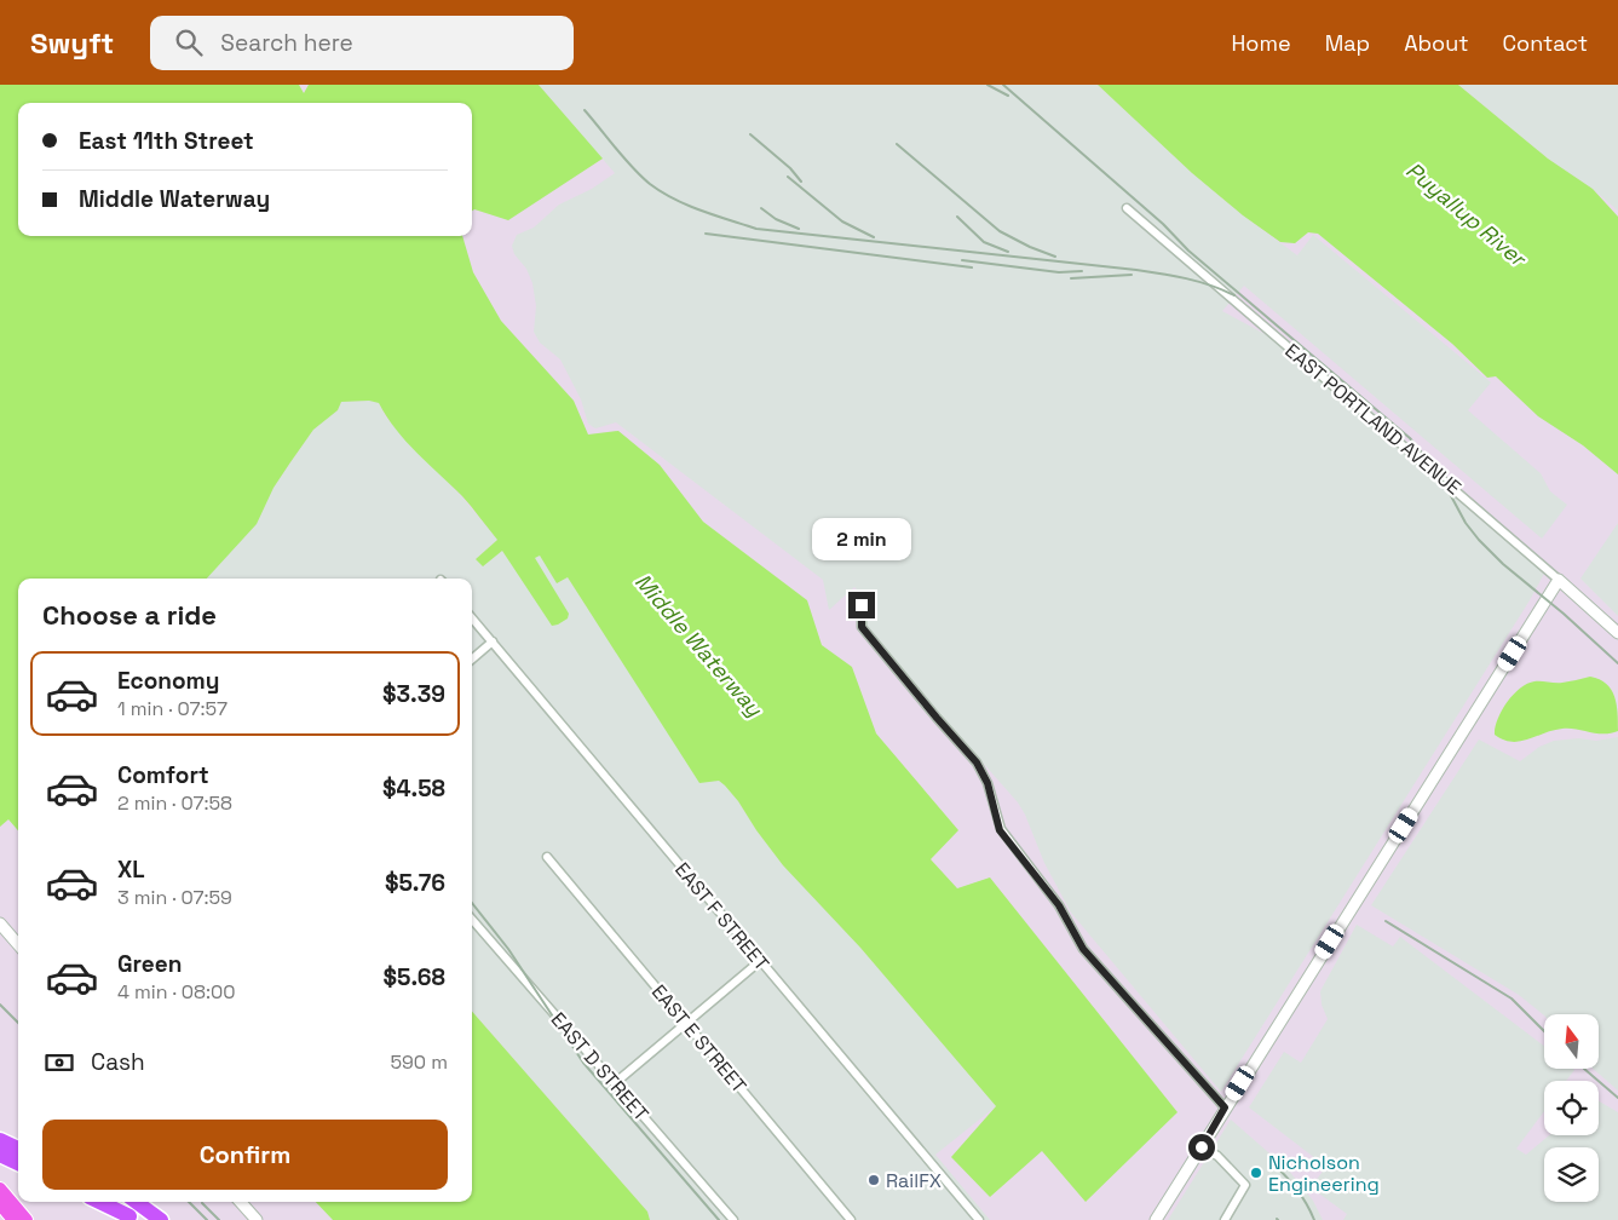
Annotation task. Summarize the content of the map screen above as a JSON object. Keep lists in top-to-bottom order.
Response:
{
  "streets": {
    "street": [
      "EAST PORTLAND AVENUE",
      "EAST F STREET",
      "EAST E STREET",
      "EAST D STREET"
    ]
  },
  "water": ["Puyallup River", "Middle Waterway"],
  "places": ["Nicholson Engineering", "RailFX"],
  "north": "top",
  "page": {
    "header": "Swyft",
    "search": "Search here",
    "nav": [
      "Home",
      "Map",
      "About",
      "Contact"
    ],
    "banner": ["East 11th Street", "Middle Waterway"],
    "bubble": "2 min",
    "heading": "Choose a ride",
    "list": [
      {
        "name": "Economy",
        "note": "1 min · 07:57",
        "value": "$3.39"
      },
      {
        "name": "Comfort",
        "note": "2 min · 07:58",
        "value": "$4.58"
      },
      {
        "name": "XL",
        "note": "3 min · 07:59",
        "value": "$5.76"
      },
      {
        "name": "Green",
        "note": "4 min · 08:00",
        "value": "$5.68"
      }
    ],
    "pay": ["Cash", "590 m"],
    "buttons": "Confirm"
  }
}
